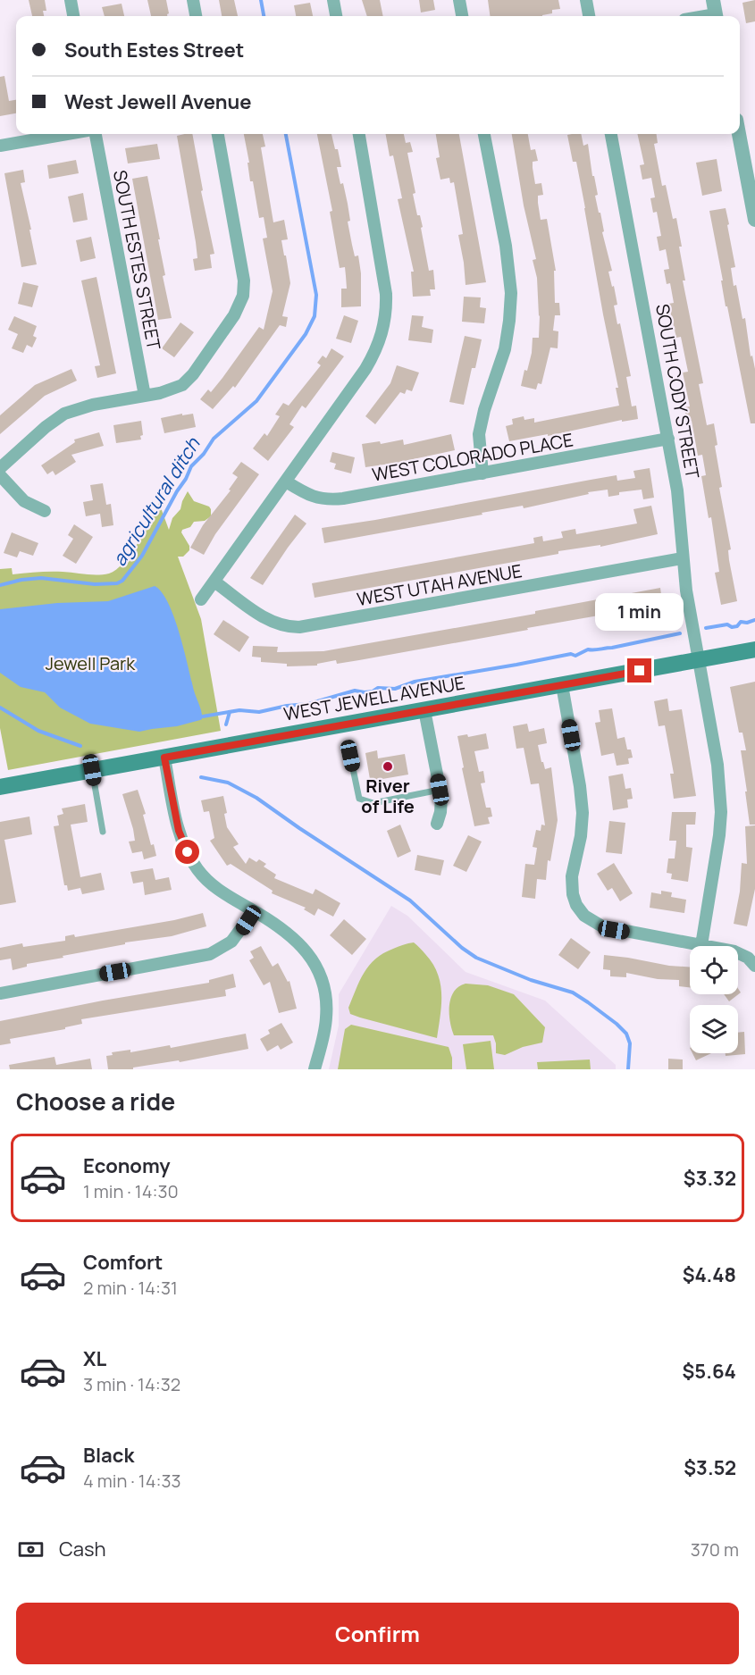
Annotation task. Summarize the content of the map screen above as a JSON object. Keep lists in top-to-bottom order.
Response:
{
  "streets": {
    "main road": ["WEST JEWELL AVENUE"],
    "street": [
      "SOUTH ESTES STREET",
      "SOUTH CODY STREET",
      "WEST COLORADO PLACE",
      "WEST UTAH AVENUE"
    ]
  },
  "crossings": [
    ["SOUTH CODY STREET", "WEST COLORADO PLACE"],
    ["SOUTH CODY STREET", "WEST UTAH AVENUE"],
    ["SOUTH CODY STREET", "WEST JEWELL AVENUE"]
  ],
  "water": ["agricultural ditch"],
  "parks": ["Jewell Park"],
  "places": ["River of Life"],
  "page": {
    "banner": ["South Estes Street", "West Jewell Avenue"],
    "bubble": "1 min",
    "heading": "Choose a ride",
    "list": [
      {
        "name": "Economy",
        "note": "1 min · 14:30",
        "value": "$3.32"
      },
      {
        "name": "Comfort",
        "note": "2 min · 14:31",
        "value": "$4.48"
      },
      {
        "name": "XL",
        "note": "3 min · 14:32",
        "value": "$5.64"
      },
      {
        "name": "Black",
        "note": "4 min · 14:33",
        "value": "$3.52"
      }
    ],
    "pay": ["Cash", "370 m"],
    "buttons": "Confirm"
  }
}
